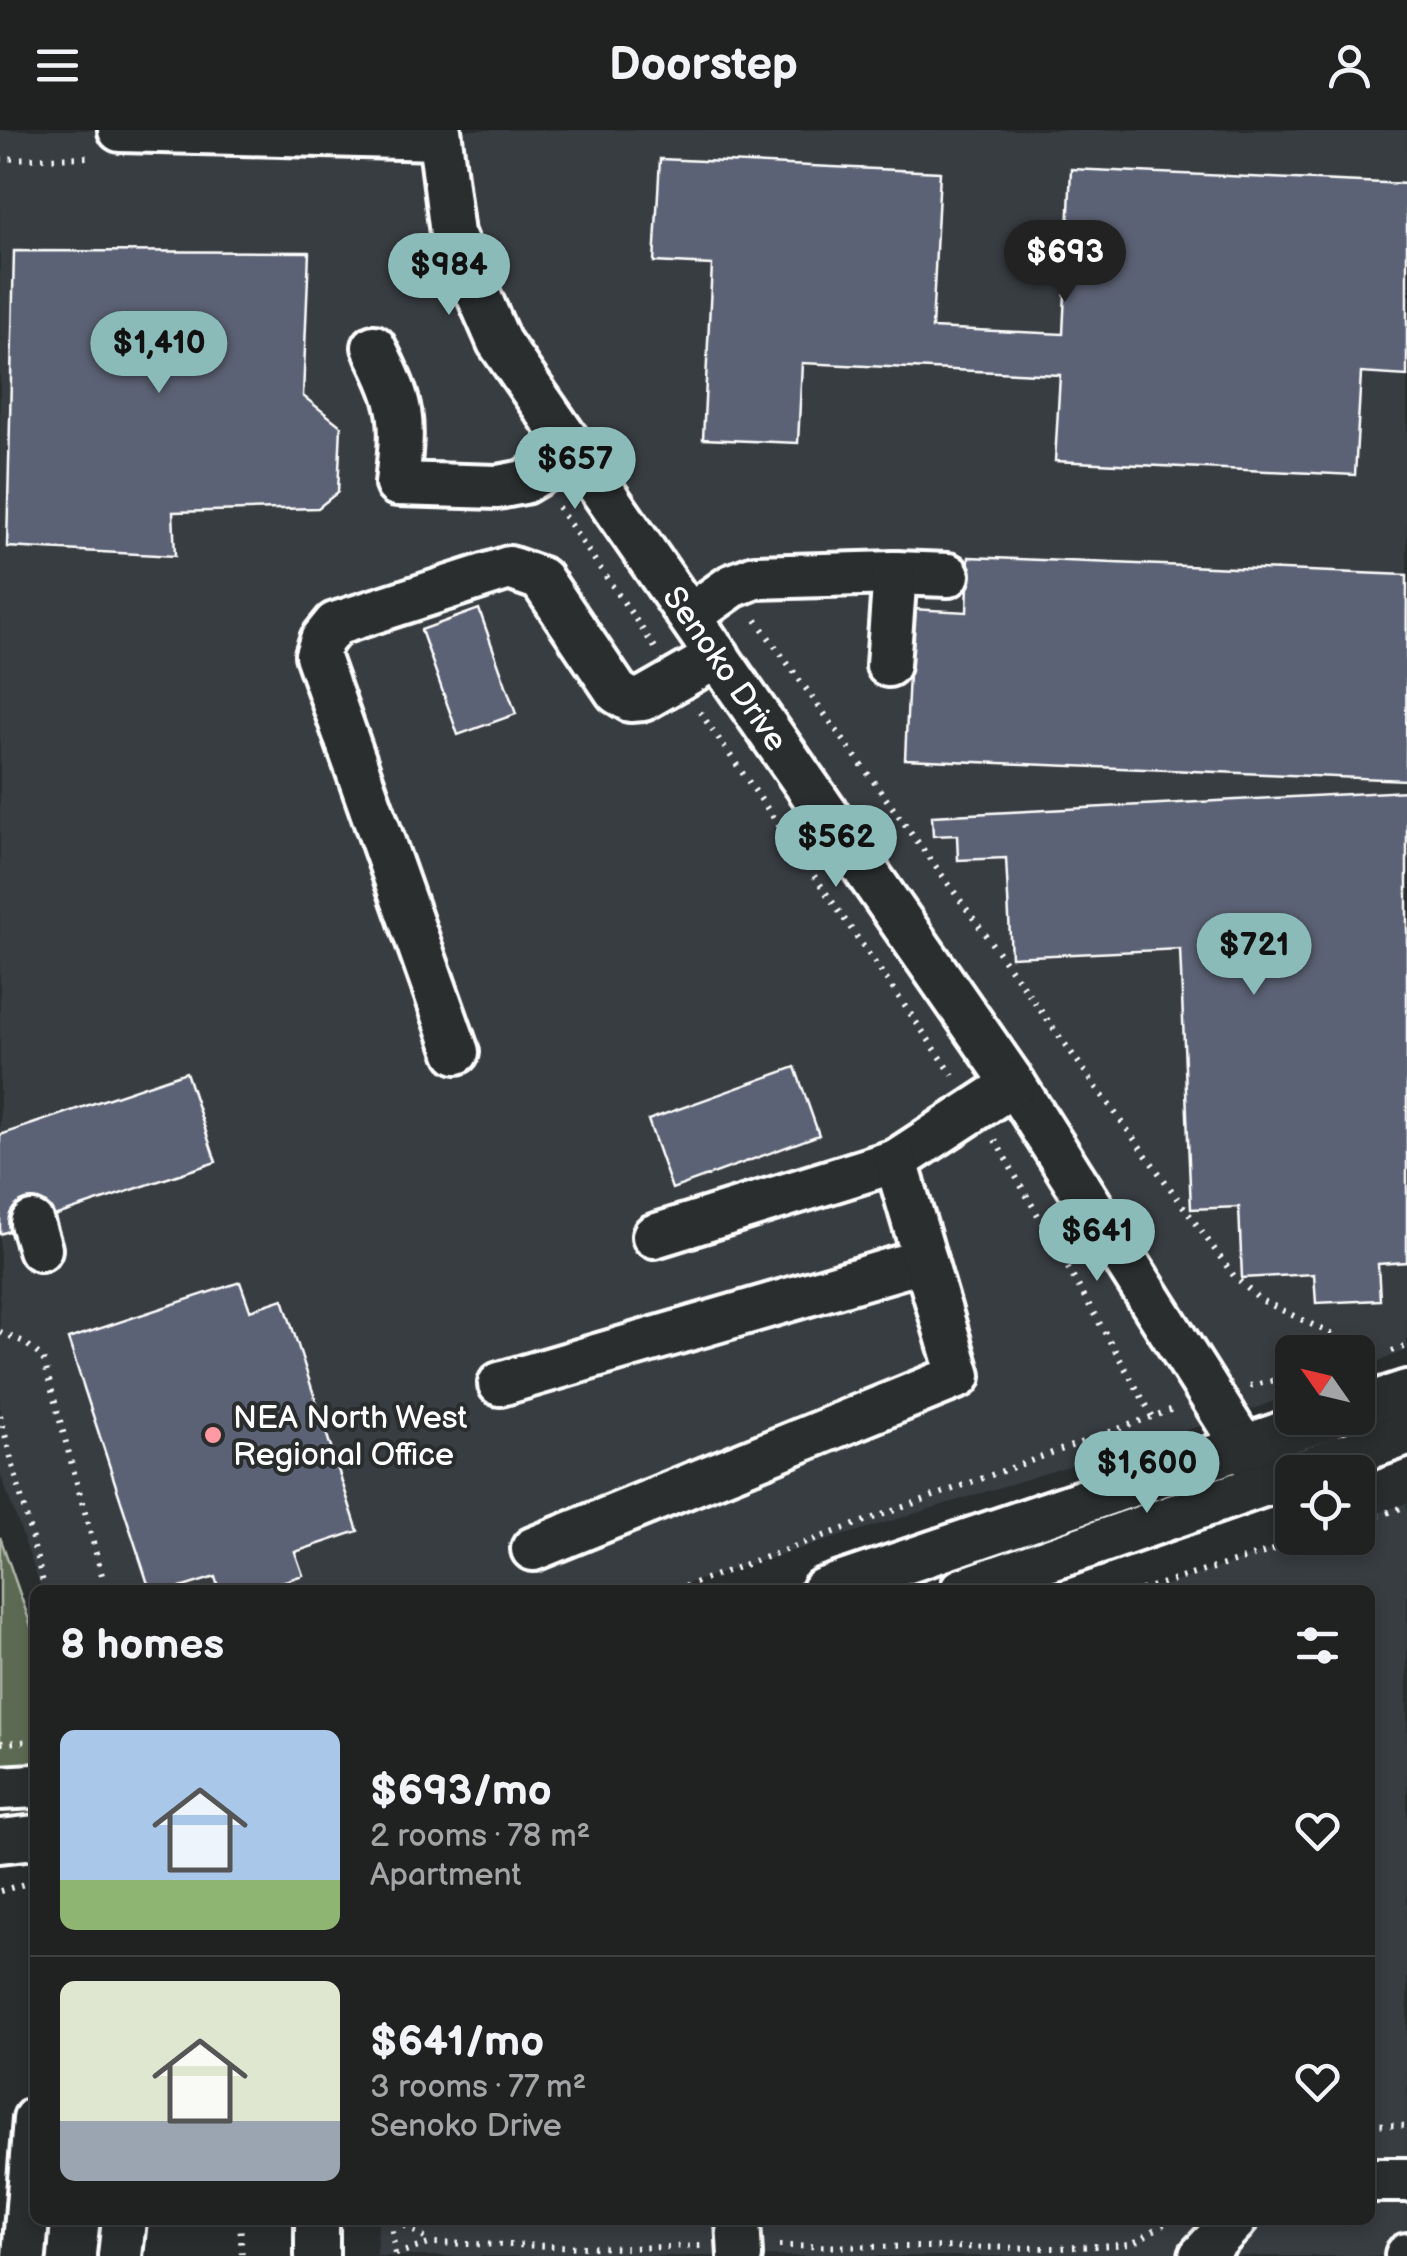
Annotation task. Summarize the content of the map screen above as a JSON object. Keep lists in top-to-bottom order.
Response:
{
  "streets": {
    "street": ["Senoko Drive"]
  },
  "places": ["NEA North West Regional Office"],
  "north": "top left",
  "page": {
    "header": "Doorstep",
    "price": [
      "$693",
      "$984",
      "$1,410",
      "$657",
      "$562",
      "$721",
      "$641",
      "$1,600"
    ],
    "heading": "8 homes",
    "list": [
      {
        "name": "$693/mo",
        "note": "2 rooms · 78 m² · Apartment"
      },
      {
        "name": "$641/mo",
        "note": "3 rooms · 77 m² · Senoko Drive"
      }
    ]
  }
}
